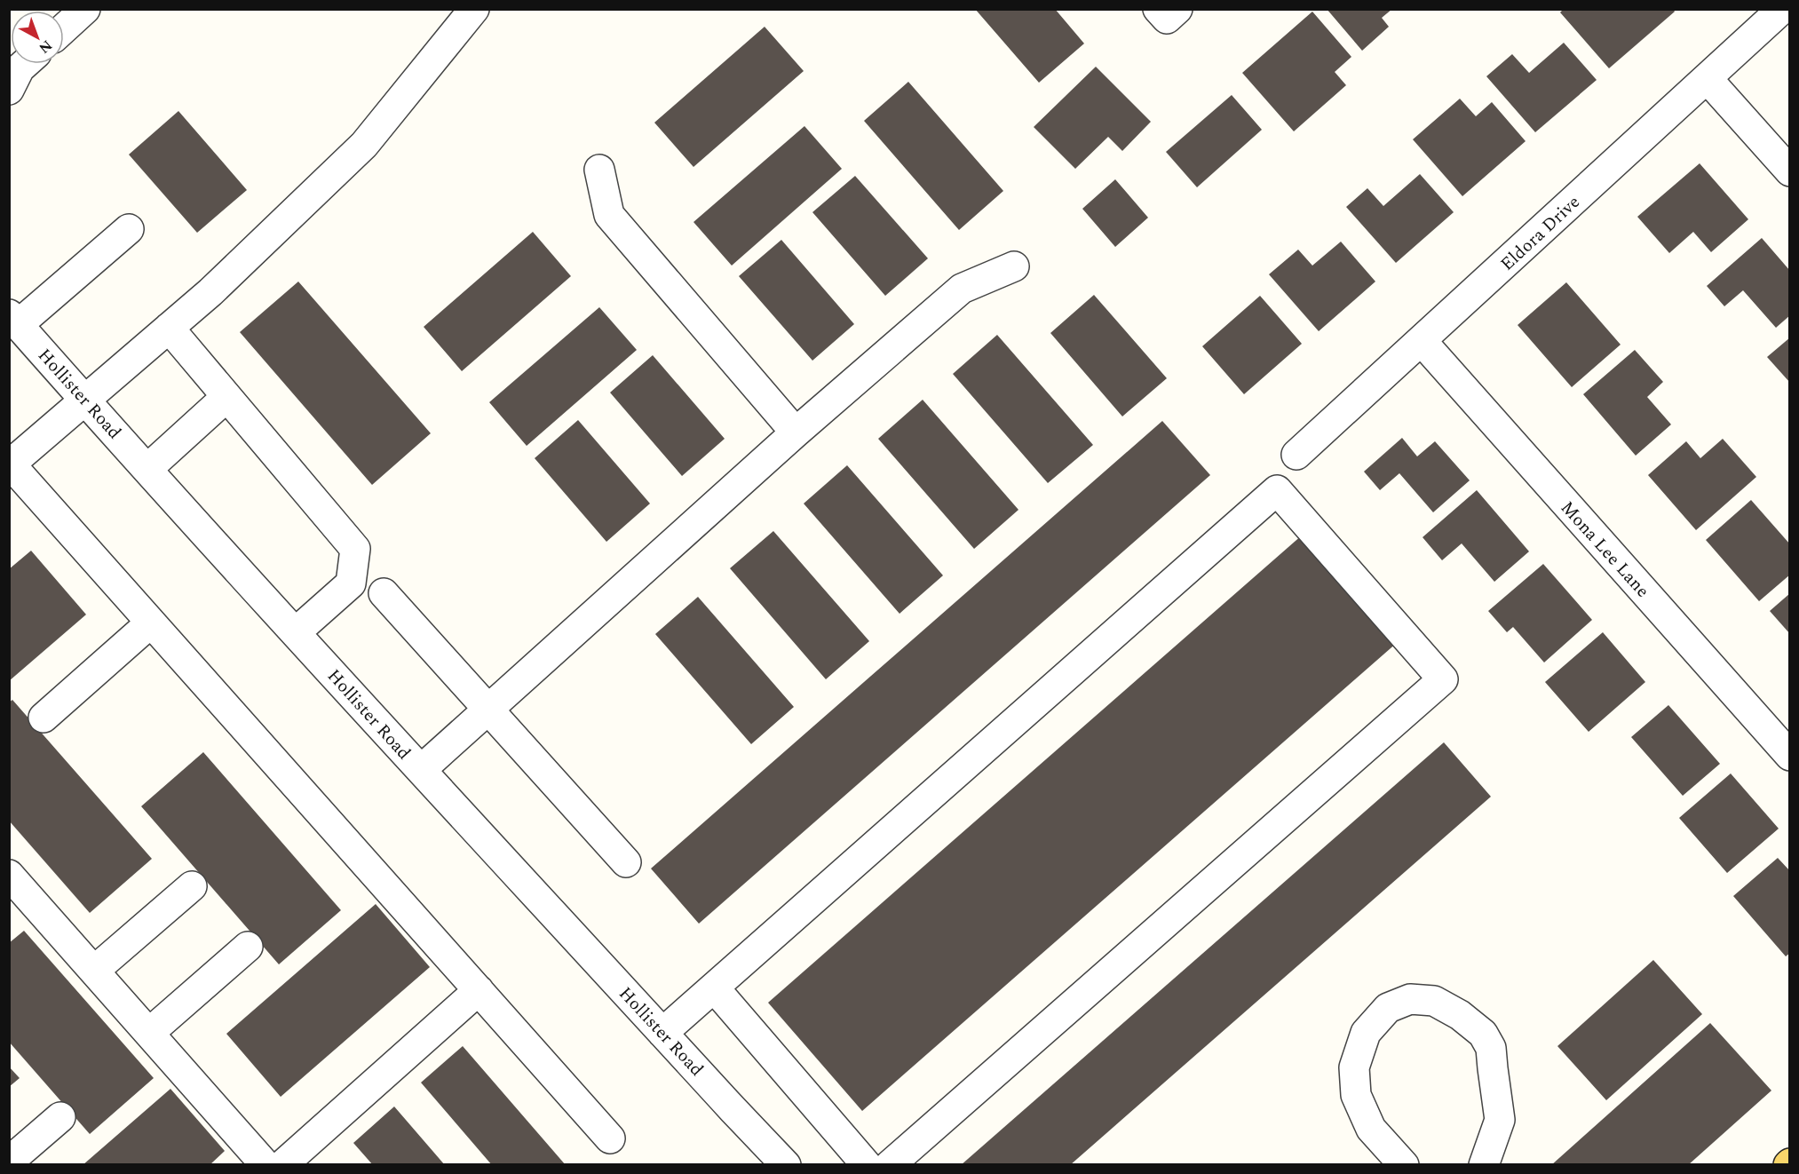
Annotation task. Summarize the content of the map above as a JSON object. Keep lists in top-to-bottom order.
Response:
{
  "streets": {
    "street": ["Eldora Drive", "Hollister Road", "Mona Lee Lane"]
  },
  "crossings": [
    ["Eldora Drive", "Mona Lee Lane"]
  ],
  "north": "bottom right"
}
